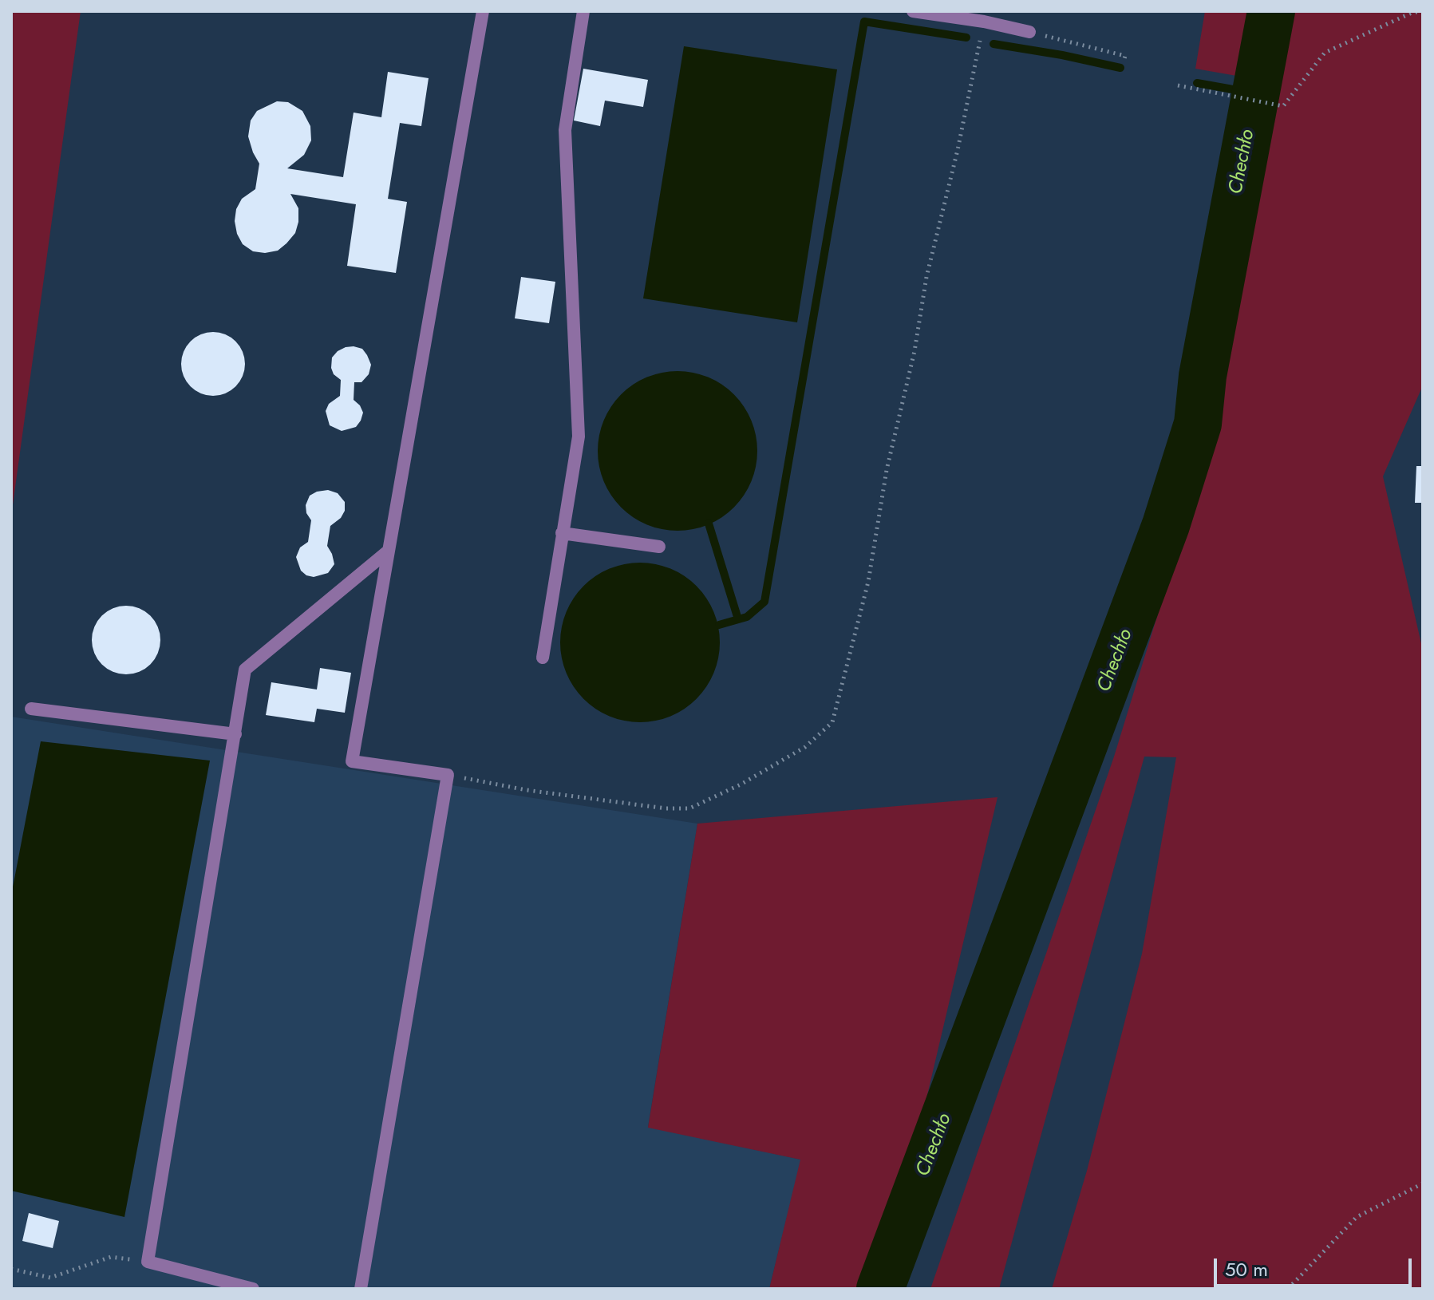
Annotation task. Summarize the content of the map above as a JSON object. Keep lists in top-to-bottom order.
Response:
{
  "water": ["Chechło"],
  "scale_bar": "50 m"
}
